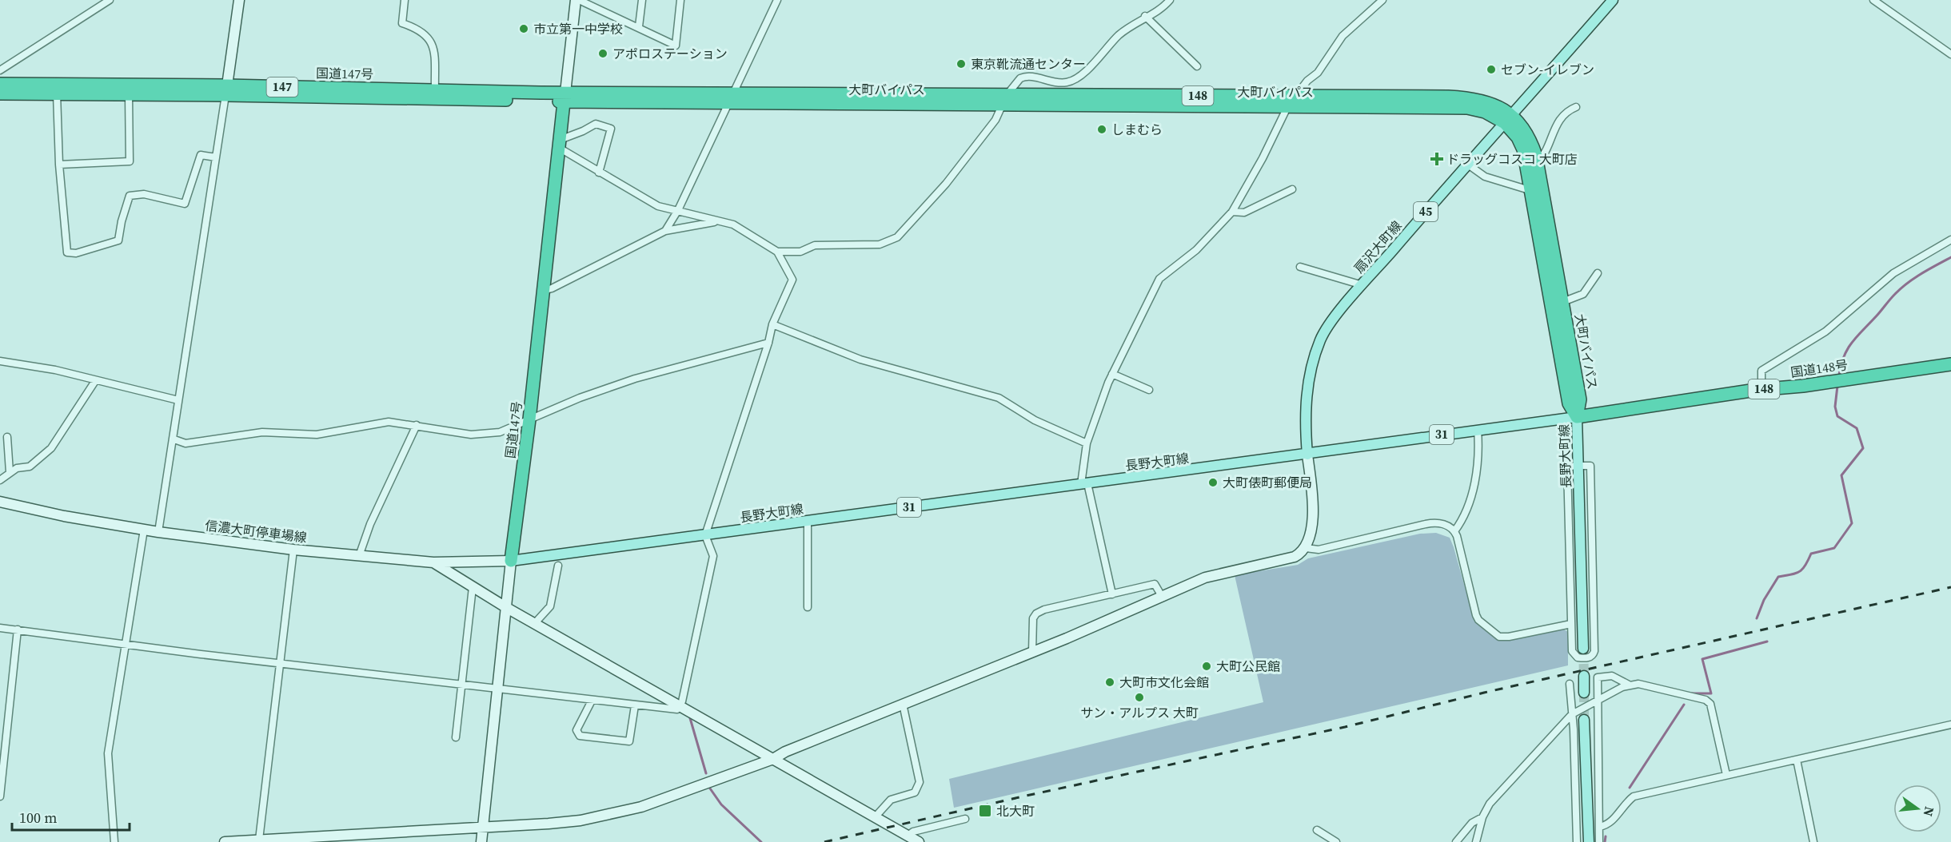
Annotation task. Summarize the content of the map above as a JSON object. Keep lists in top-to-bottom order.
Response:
{
  "streets": {
    "highway": [
      "国道147号",
      "147",
      "大町バイパス",
      "148",
      "国道148号"
    ],
    "main road": [
      "45",
      "扇沢大町線",
      "31",
      "長野大町線"
    ],
    "street": ["信濃大町停車場線"]
  },
  "crossings": [
    ["国道147号", "大町バイパス"],
    ["国道147号", "長野大町線"],
    ["国道147号", "信濃大町停車場線"],
    ["大町バイパス", "扇沢大町線"],
    ["大町バイパス", "国道148号"],
    ["大町バイパス", "長野大町線"],
    ["扇沢大町線", "長野大町線"],
    ["国道148号", "長野大町線"],
    ["長野大町線", "信濃大町停車場線"]
  ],
  "places": {
    "other": [
      "市立第一中学校",
      "アポロステーション",
      "東京靴流通センター",
      "セブン-イレブン",
      "しまむら",
      "大町俵町郵便局",
      "大町公民館",
      "大町市文化会館",
      "サン・アルプス 大町"
    ],
    "health": ["ドラッグコスコ 大町店"],
    "transit": ["北大町"]
  },
  "scale_bar": "100 m",
  "north": "right"
}
